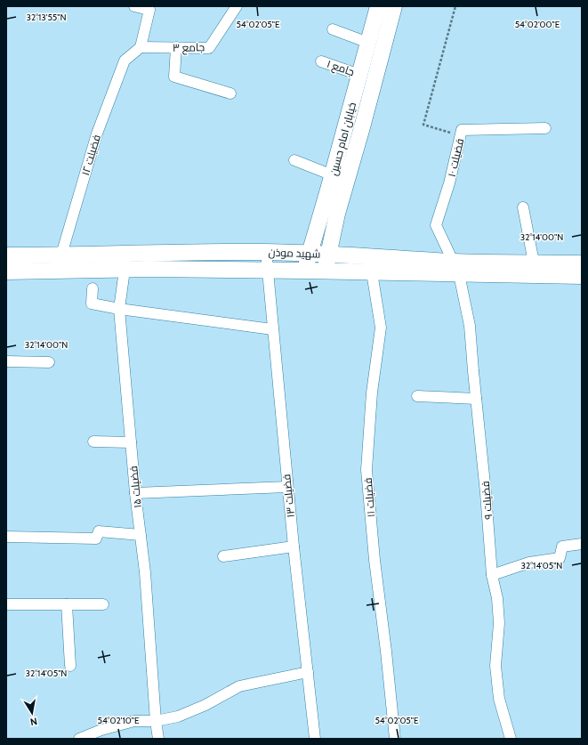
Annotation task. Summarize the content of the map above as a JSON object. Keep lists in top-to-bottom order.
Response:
{
  "streets": {
    "main road": ["خیابان امام حسین", "شهید موذن"],
    "street": [
      "جامع ۳",
      "جامع ۱",
      "فضیلت ۱۲",
      "فضیلت ۱۰",
      "فضیلت ۱۵",
      "فضیلت ۱۳",
      "فضیلت ۱۱",
      "فضیلت ۹"
    ]
  },
  "crossings": [
    ["جامع ۳", "فضیلت ۱۲"],
    ["جامع ۱", "خیابان امام حسین"],
    ["خیابان امام حسین", "شهید موذن"],
    ["فضیلت ۱۲", "شهید موذن"],
    ["فضیلت ۱۰", "شهید موذن"],
    ["فضیلت ۱۰", "فضیلت ۹"],
    ["شهید موذن", "فضیلت ۱۵"],
    ["شهید موذن", "فضیلت ۱۳"],
    ["شهید موذن", "فضیلت ۱۱"],
    ["شهید موذن", "فضیلت ۹"]
  ],
  "north": "bottom",
  "coordinates": [
    "32°13'55\"N",
    "54°02'05\"E",
    "54°02'00\"E",
    "32°14'00\"N",
    "32°14'05\"N",
    "54°02'10\"E"
  ]
}
